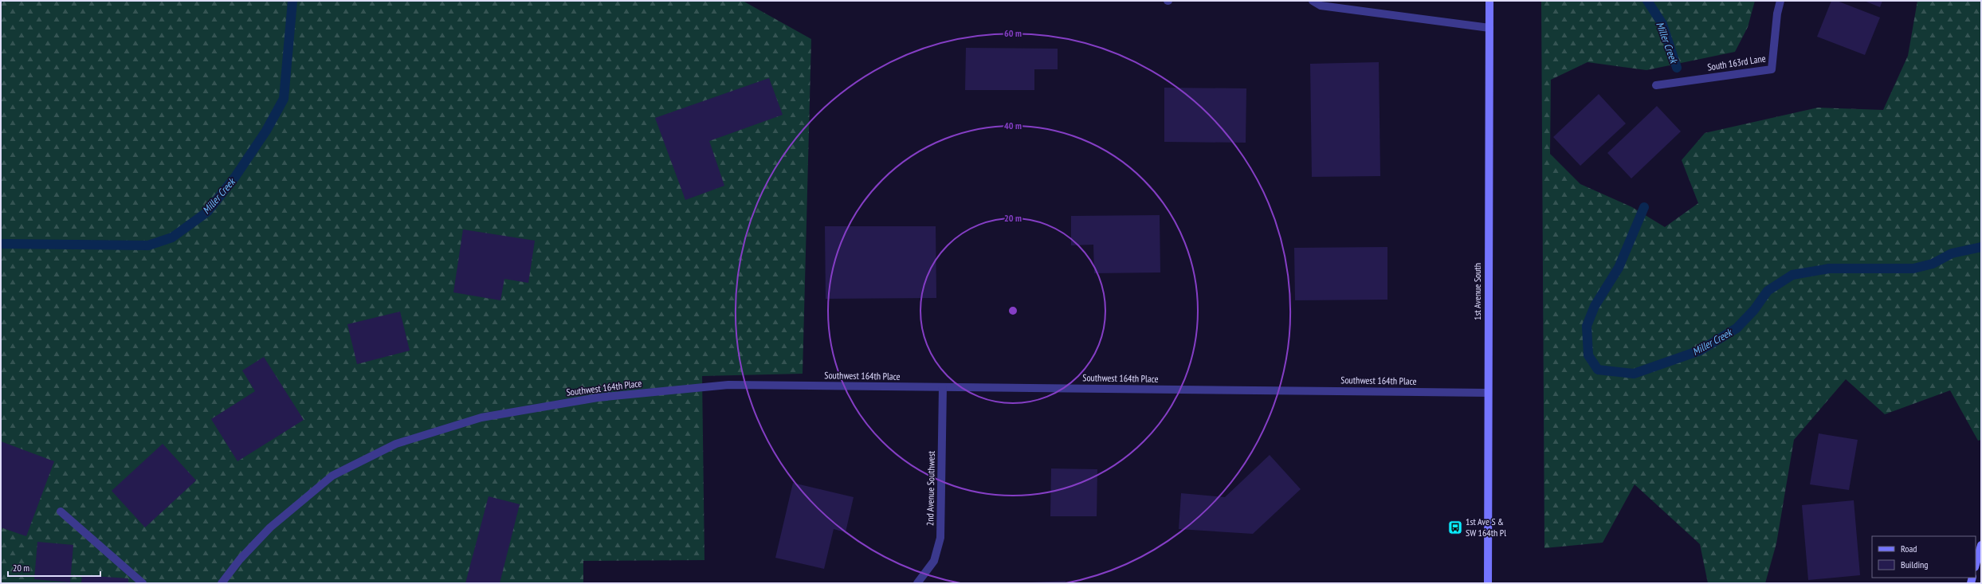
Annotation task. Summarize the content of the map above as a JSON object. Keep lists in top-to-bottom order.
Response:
{
  "streets": {
    "main road": ["1st Avenue South"],
    "street": ["South 163rd Lane", "Southwest 164th Place", "2nd Avenue Southwest"]
  },
  "crossings": [
    ["1st Avenue South", "Southwest 164th Place"],
    ["Southwest 164th Place", "2nd Avenue Southwest"]
  ],
  "water": ["Miller Creek"],
  "places": {
    "bus stop": ["1st Ave S & SW 164th Pl"]
  },
  "legend": ["Road", "Building"],
  "scale_bar": "20 m",
  "rings": ["60 m", "40 m", "20 m"]
}
